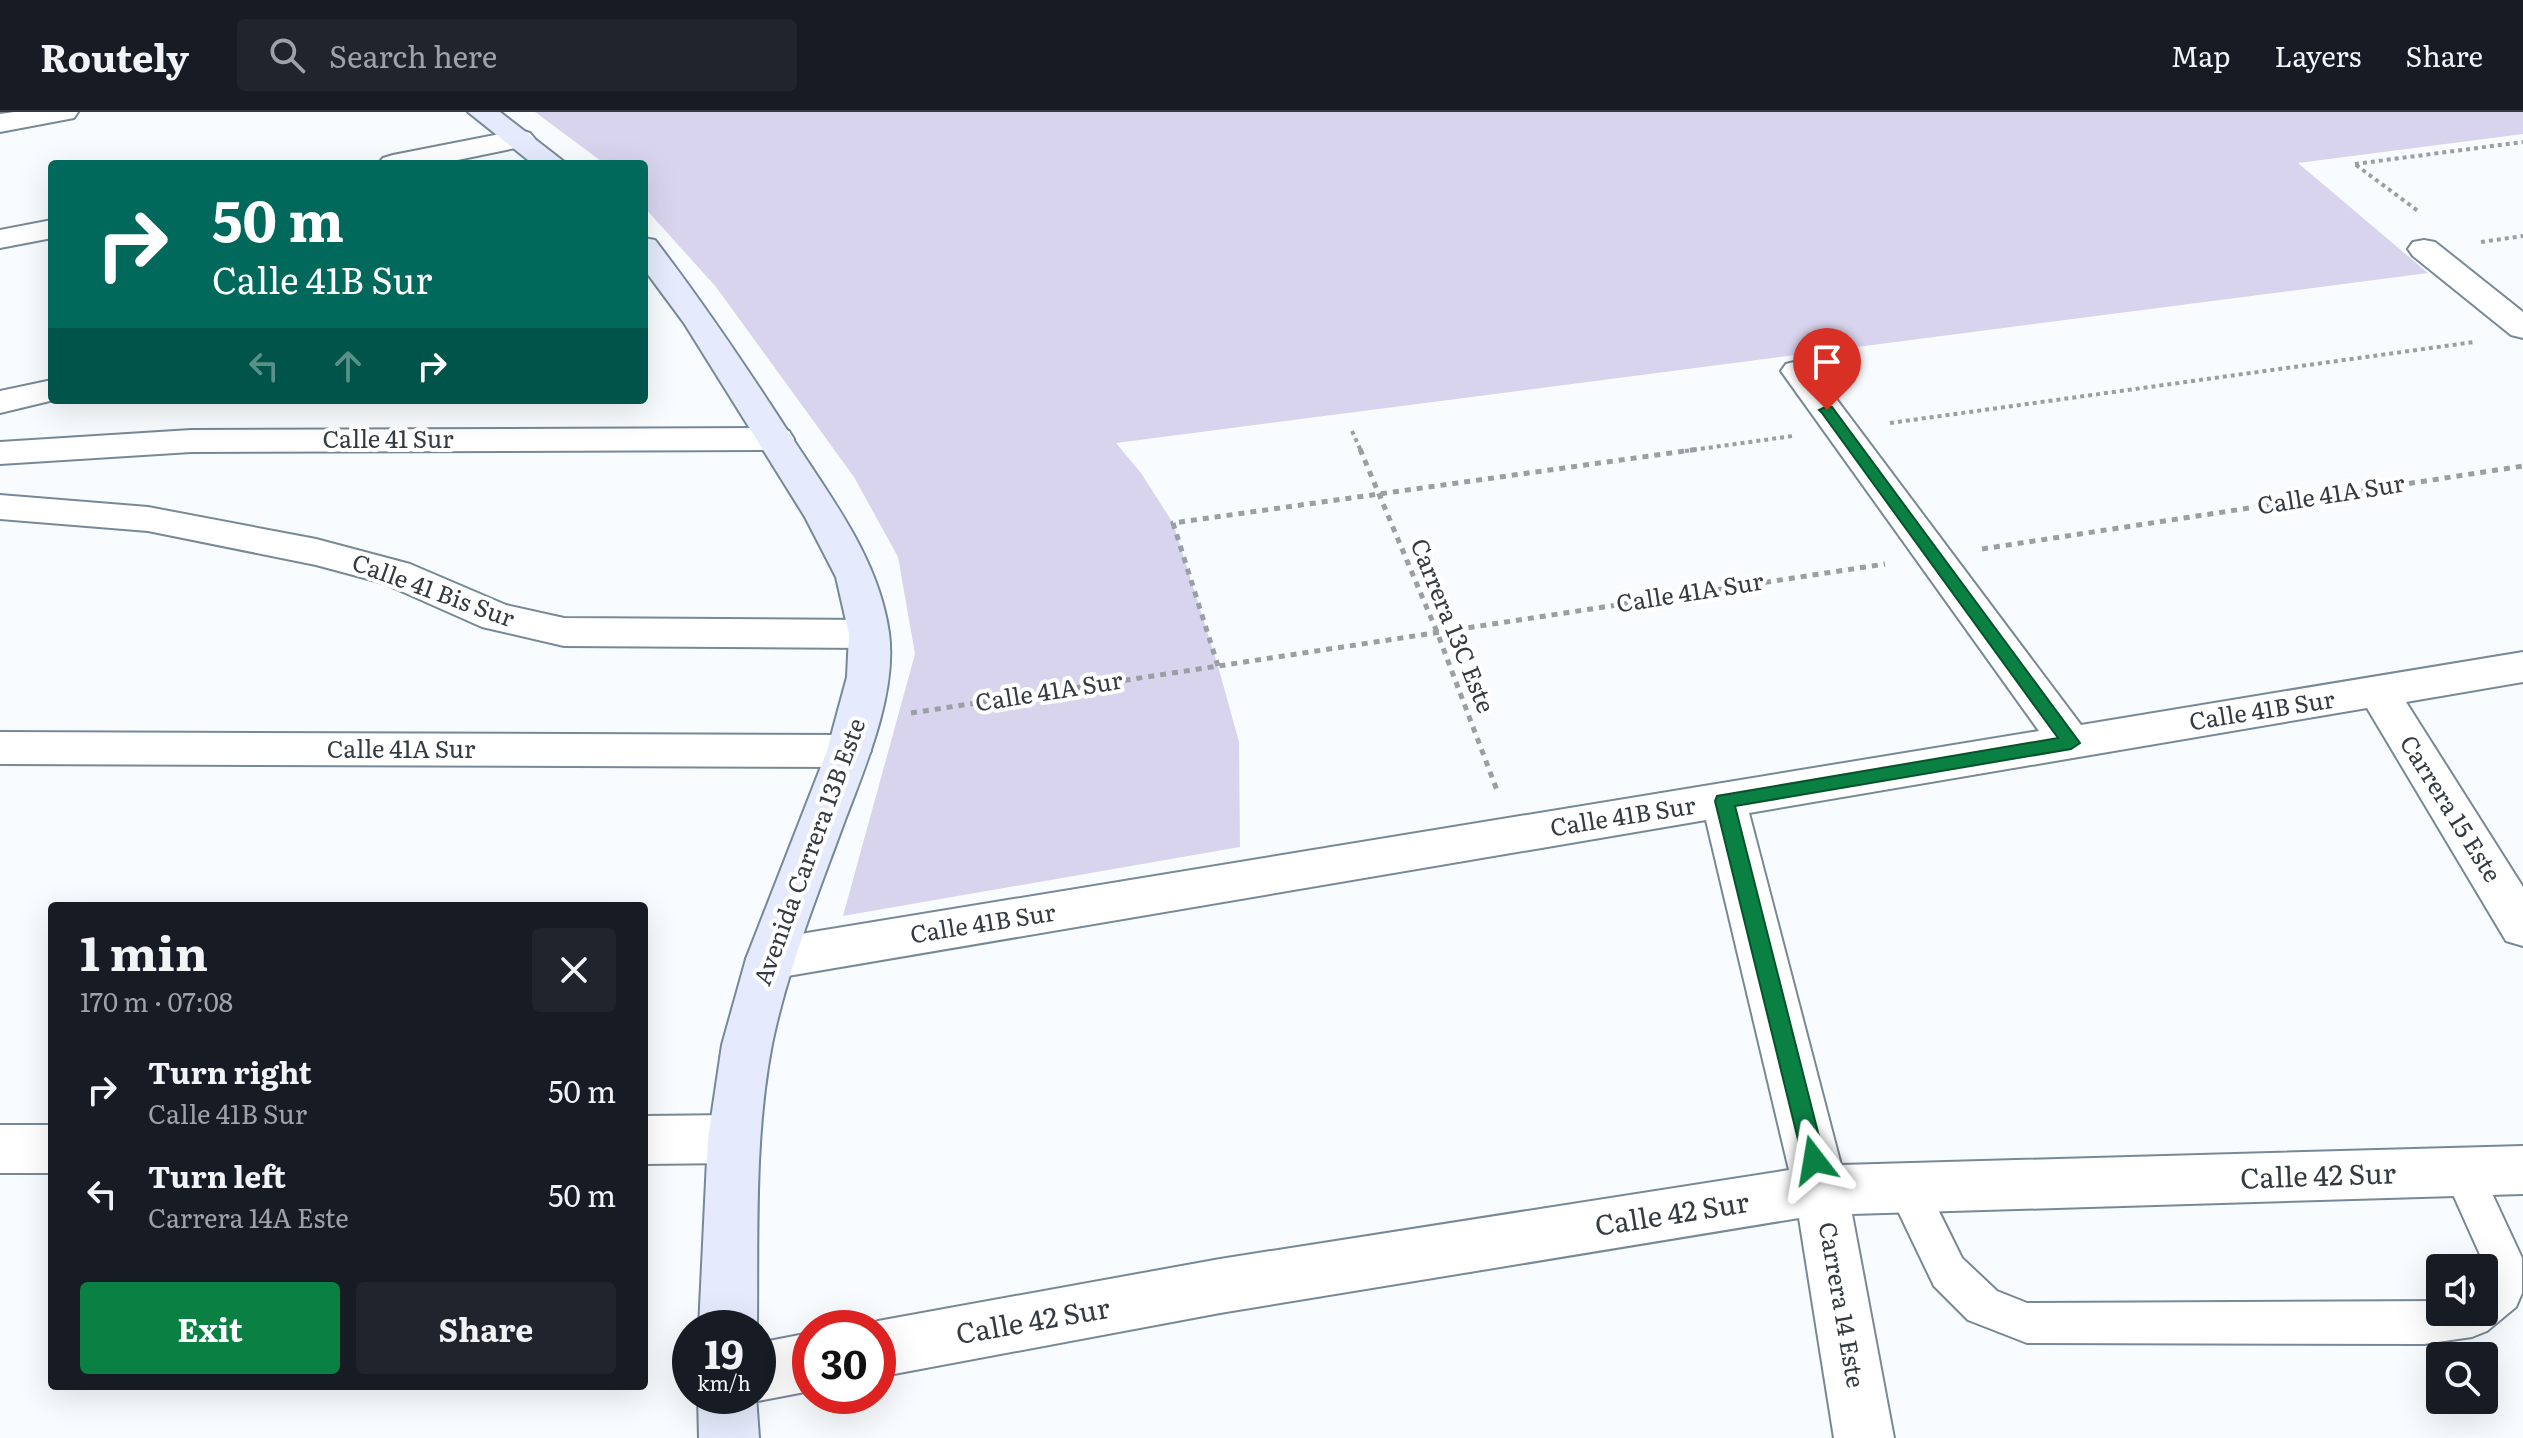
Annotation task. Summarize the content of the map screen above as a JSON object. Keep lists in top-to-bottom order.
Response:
{
  "streets": {
    "main road": ["Avenida Carrera 13B Este"],
    "street": [
      "Calle 41 Sur",
      "Calle 41A Sur",
      "Calle 41 Bis Sur",
      "Calle 41B Sur",
      "Carrera 15 Este",
      "Calle 42 Sur",
      "Carrera 14 Este"
    ],
    "path": ["Carrera 13C Este"]
  },
  "crossings": [
    ["Calle 41 Sur", "Avenida Carrera 13B Este"],
    ["Calle 41A Sur", "Carrera 13C Este"],
    ["Calle 41A Sur", "Avenida Carrera 13B Este"],
    ["Calle 41 Bis Sur", "Avenida Carrera 13B Este"],
    ["Carrera 13C Este", "Calle 41B Sur"],
    ["Calle 41B Sur", "Carrera 15 Este"],
    ["Calle 41B Sur", "Avenida Carrera 13B Este"],
    ["Calle 41B Sur", "Carrera 14 Este"],
    ["Calle 42 Sur", "Carrera 14 Este"]
  ],
  "page": {
    "header": "Routely",
    "search": "Search here",
    "nav": ["Map", "Layers", "Share"],
    "turn": ["50 m", "Calle 41B Sur"],
    "heading": ["1 min", "170 m · 07:08"],
    "list": [
      {
        "name": "Turn right",
        "note": "Calle 41B Sur",
        "value": "50 m"
      },
      {
        "name": "Turn left",
        "note": "Carrera 14A Este",
        "value": "50 m"
      }
    ],
    "buttons": ["Exit", "Share"],
    "speed": "19 km/h",
    "limit": "30"
  }
}
